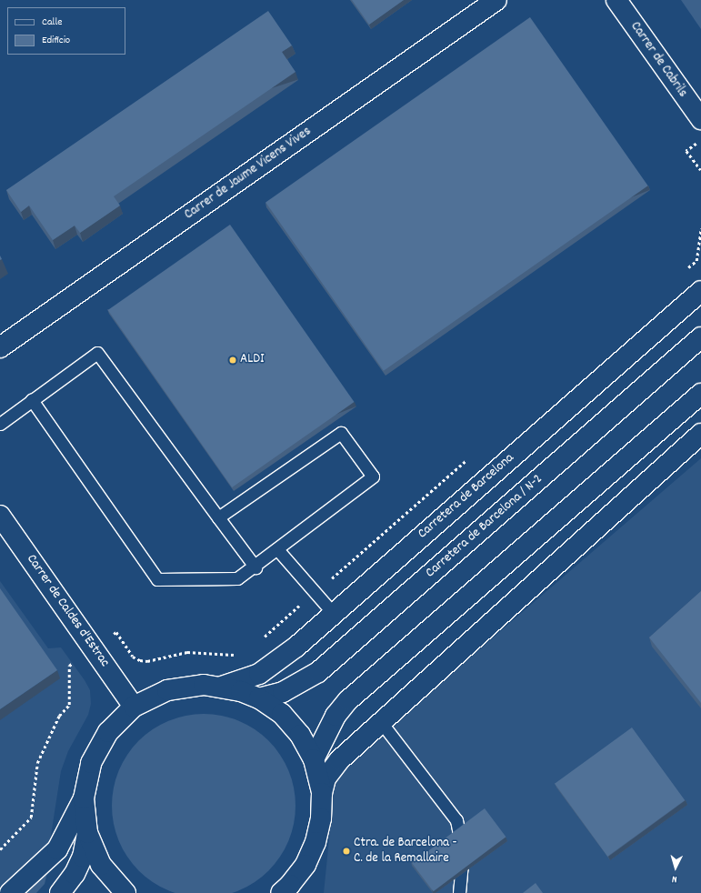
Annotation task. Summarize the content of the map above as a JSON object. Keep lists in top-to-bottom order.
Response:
{
  "streets": {
    "street": [
      "Carrer de Cabrils",
      "Carrer de Jaume Vicens Vives",
      "Carretera de Barcelona",
      "Carretera de Barcelona / N-2",
      "Carrer de Caldes d'Estrac"
    ]
  },
  "places": ["ALDI", "Ctra. de Barcelona - C. de la Remallaire"],
  "legend": ["Calle", "Edificio"],
  "north": "bottom"
}
